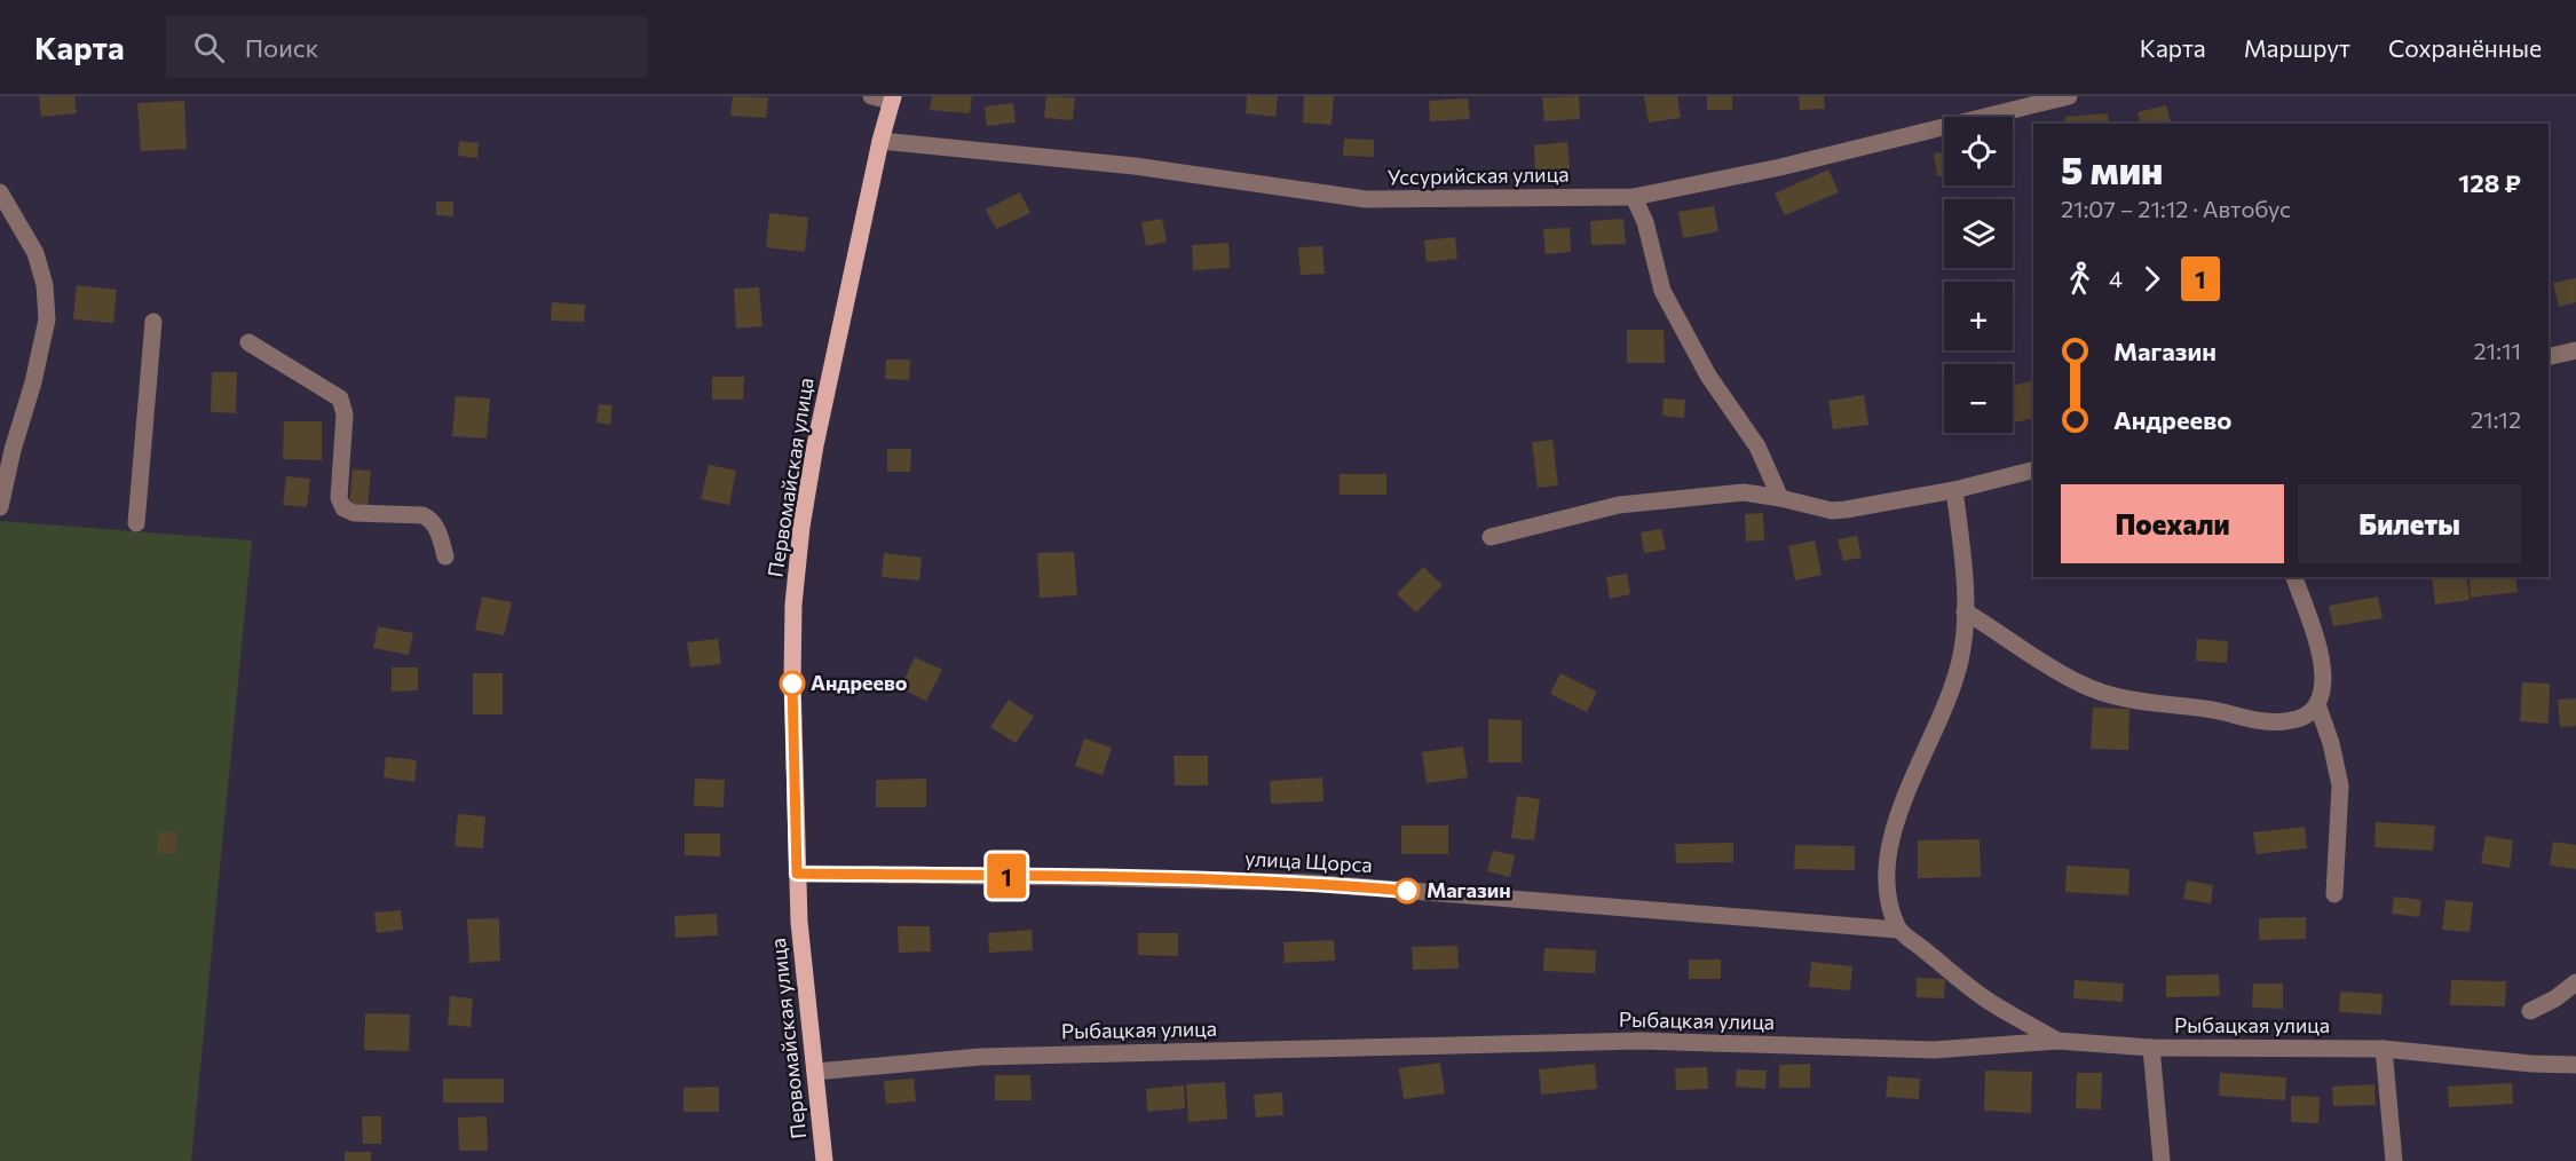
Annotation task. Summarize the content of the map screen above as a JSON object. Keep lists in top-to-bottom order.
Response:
{
  "streets": {
    "main road": ["Первомайская улица"],
    "street": ["Уссурийская улица", "улица Щорса", "Рыбацкая улица"]
  },
  "crossings": [
    ["Уссурийская улица", "Первомайская улица"],
    ["Первомайская улица", "улица Щорса"],
    ["Первомайская улица", "Рыбацкая улица"]
  ],
  "places": ["Андреево", "Магазин"],
  "lines": ["bus line 1"],
  "page": {
    "header": "Карта",
    "search": "Поиск",
    "nav": ["Карта", "Маршрут", "Сохранённые"],
    "on_map": "1",
    "map_buttons": ["+", "−"],
    "heading": ["5 мин", "21:07 – 21:12 · Автобус", "128 ₽"],
    "legs": ["4", "1"],
    "list": [
      {
        "name": "Магазин",
        "value": "21:11"
      },
      {
        "name": "Андреево",
        "value": "21:12"
      }
    ],
    "buttons": ["Поехали", "Билеты"]
  }
}
